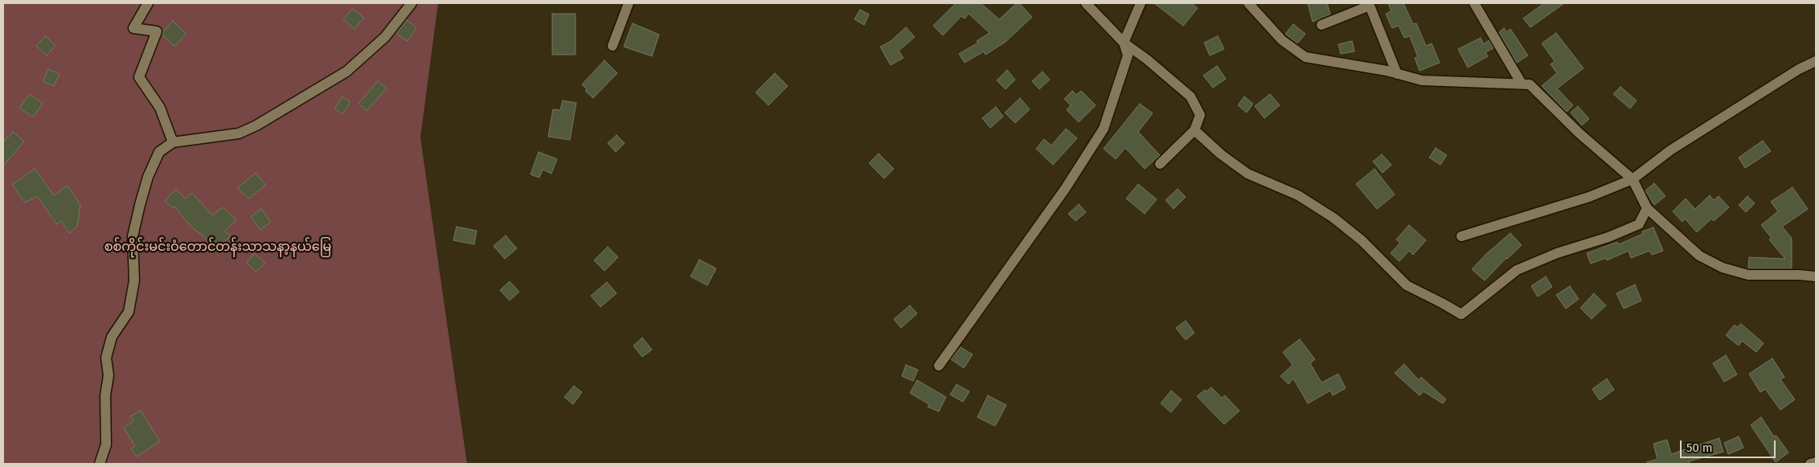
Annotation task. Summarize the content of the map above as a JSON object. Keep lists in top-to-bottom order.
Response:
{
  "parks": ["စစ်ကိုင်းမင်းဝံတောင်တန်းသာသနာ့နယ်မြေ"],
  "scale_bar": "50 m"
}
